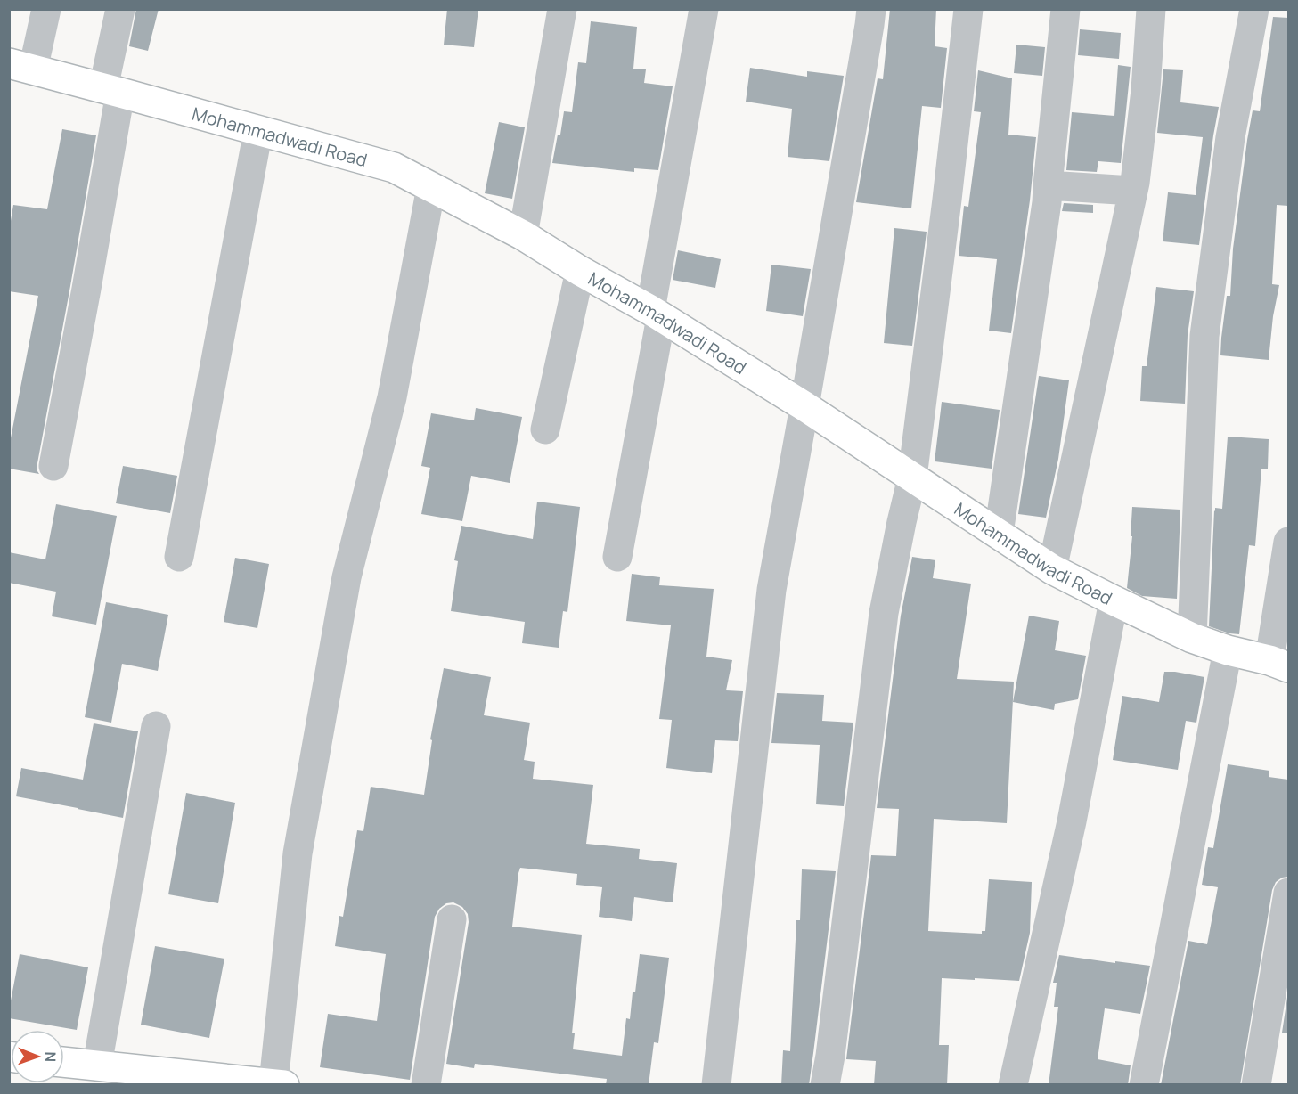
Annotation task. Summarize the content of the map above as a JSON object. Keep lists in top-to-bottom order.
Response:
{
  "streets": {
    "main road": ["Mohammadwadi Road"]
  },
  "north": "right"
}
